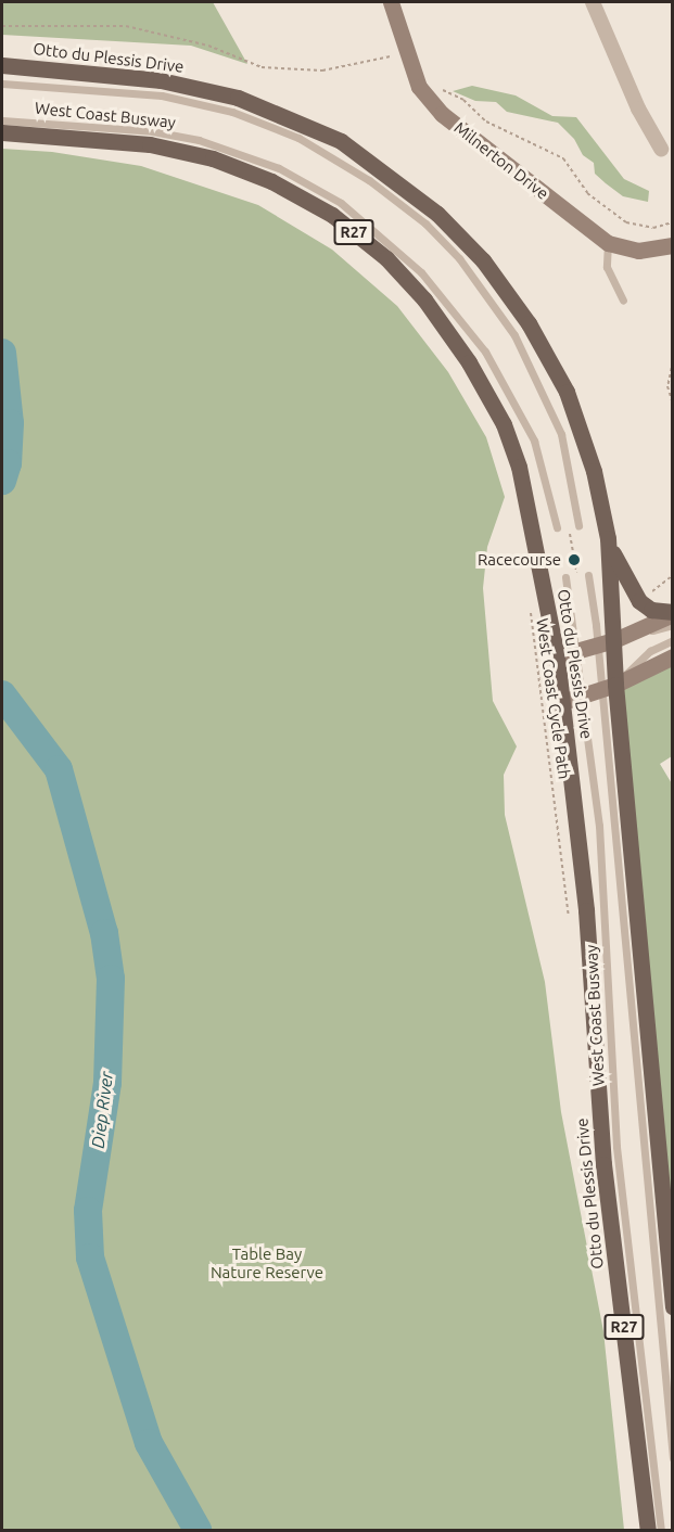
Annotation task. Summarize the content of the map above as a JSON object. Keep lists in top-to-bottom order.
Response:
{
  "streets": {
    "main road": ["Otto du Plessis Drive", "R27"],
    "street": ["Milnerton Drive"],
    "lane": ["West Coast Busway"],
    "path": ["West Coast Cycle Path"]
  },
  "crossings": [
    ["Otto du Plessis Drive", "West Coast Busway"]
  ],
  "water": ["Diep River"],
  "parks": ["Table Bay Nature Reserve"],
  "places": ["Racecourse"]
}
